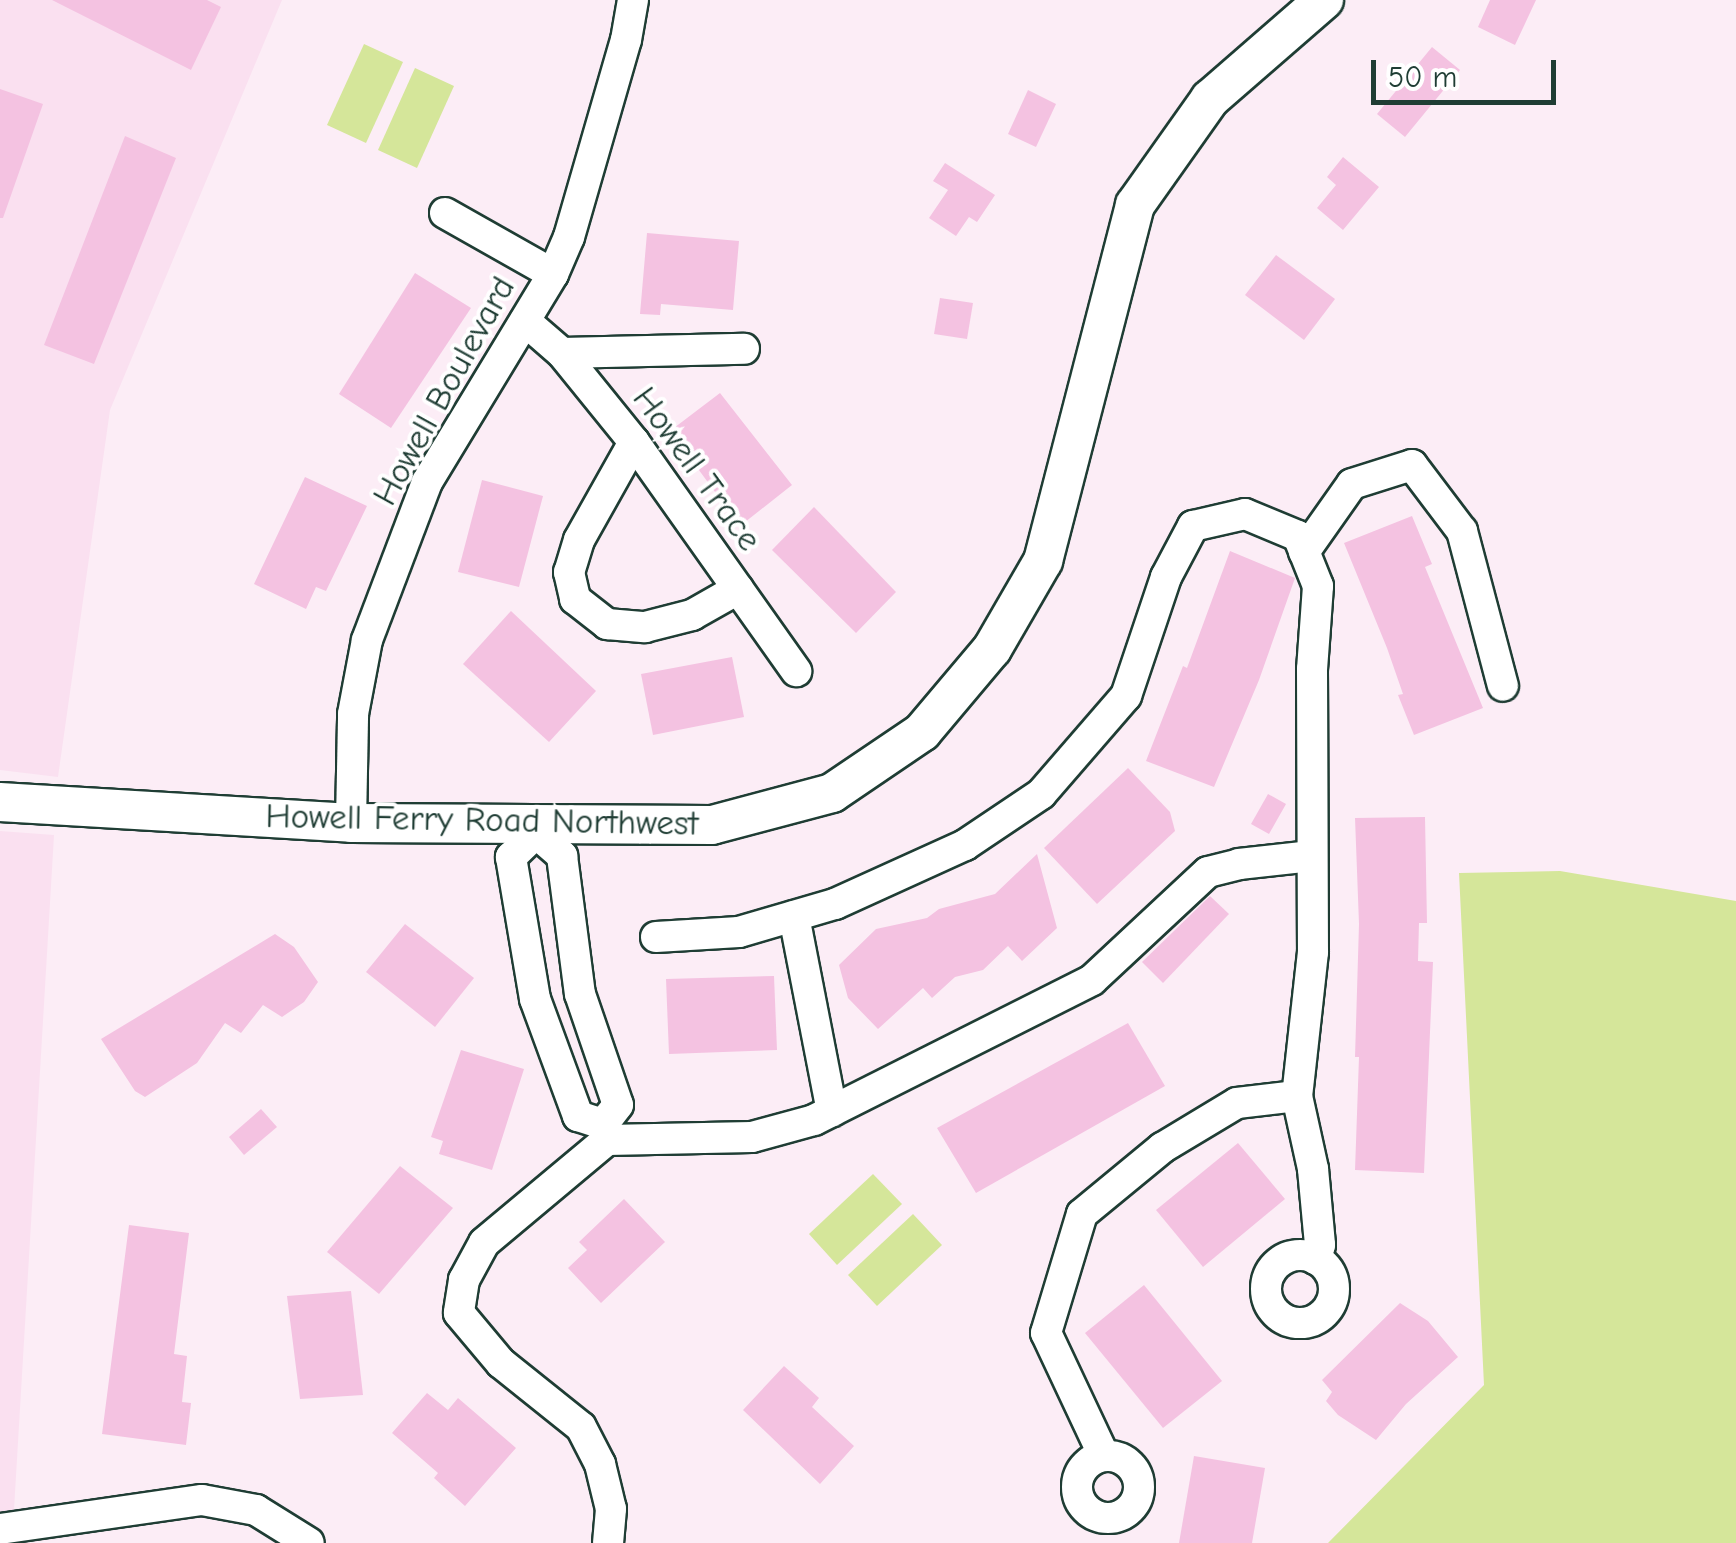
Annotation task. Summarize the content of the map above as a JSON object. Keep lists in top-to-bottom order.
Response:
{
  "streets": {
    "street": ["Howell Boulevard", "Howell Trace", "Howell Ferry Road Northwest"]
  },
  "crossings": [
    ["Howell Boulevard", "Howell Trace"],
    ["Howell Boulevard", "Howell Ferry Road Northwest"]
  ],
  "scale_bar": "50 m"
}
